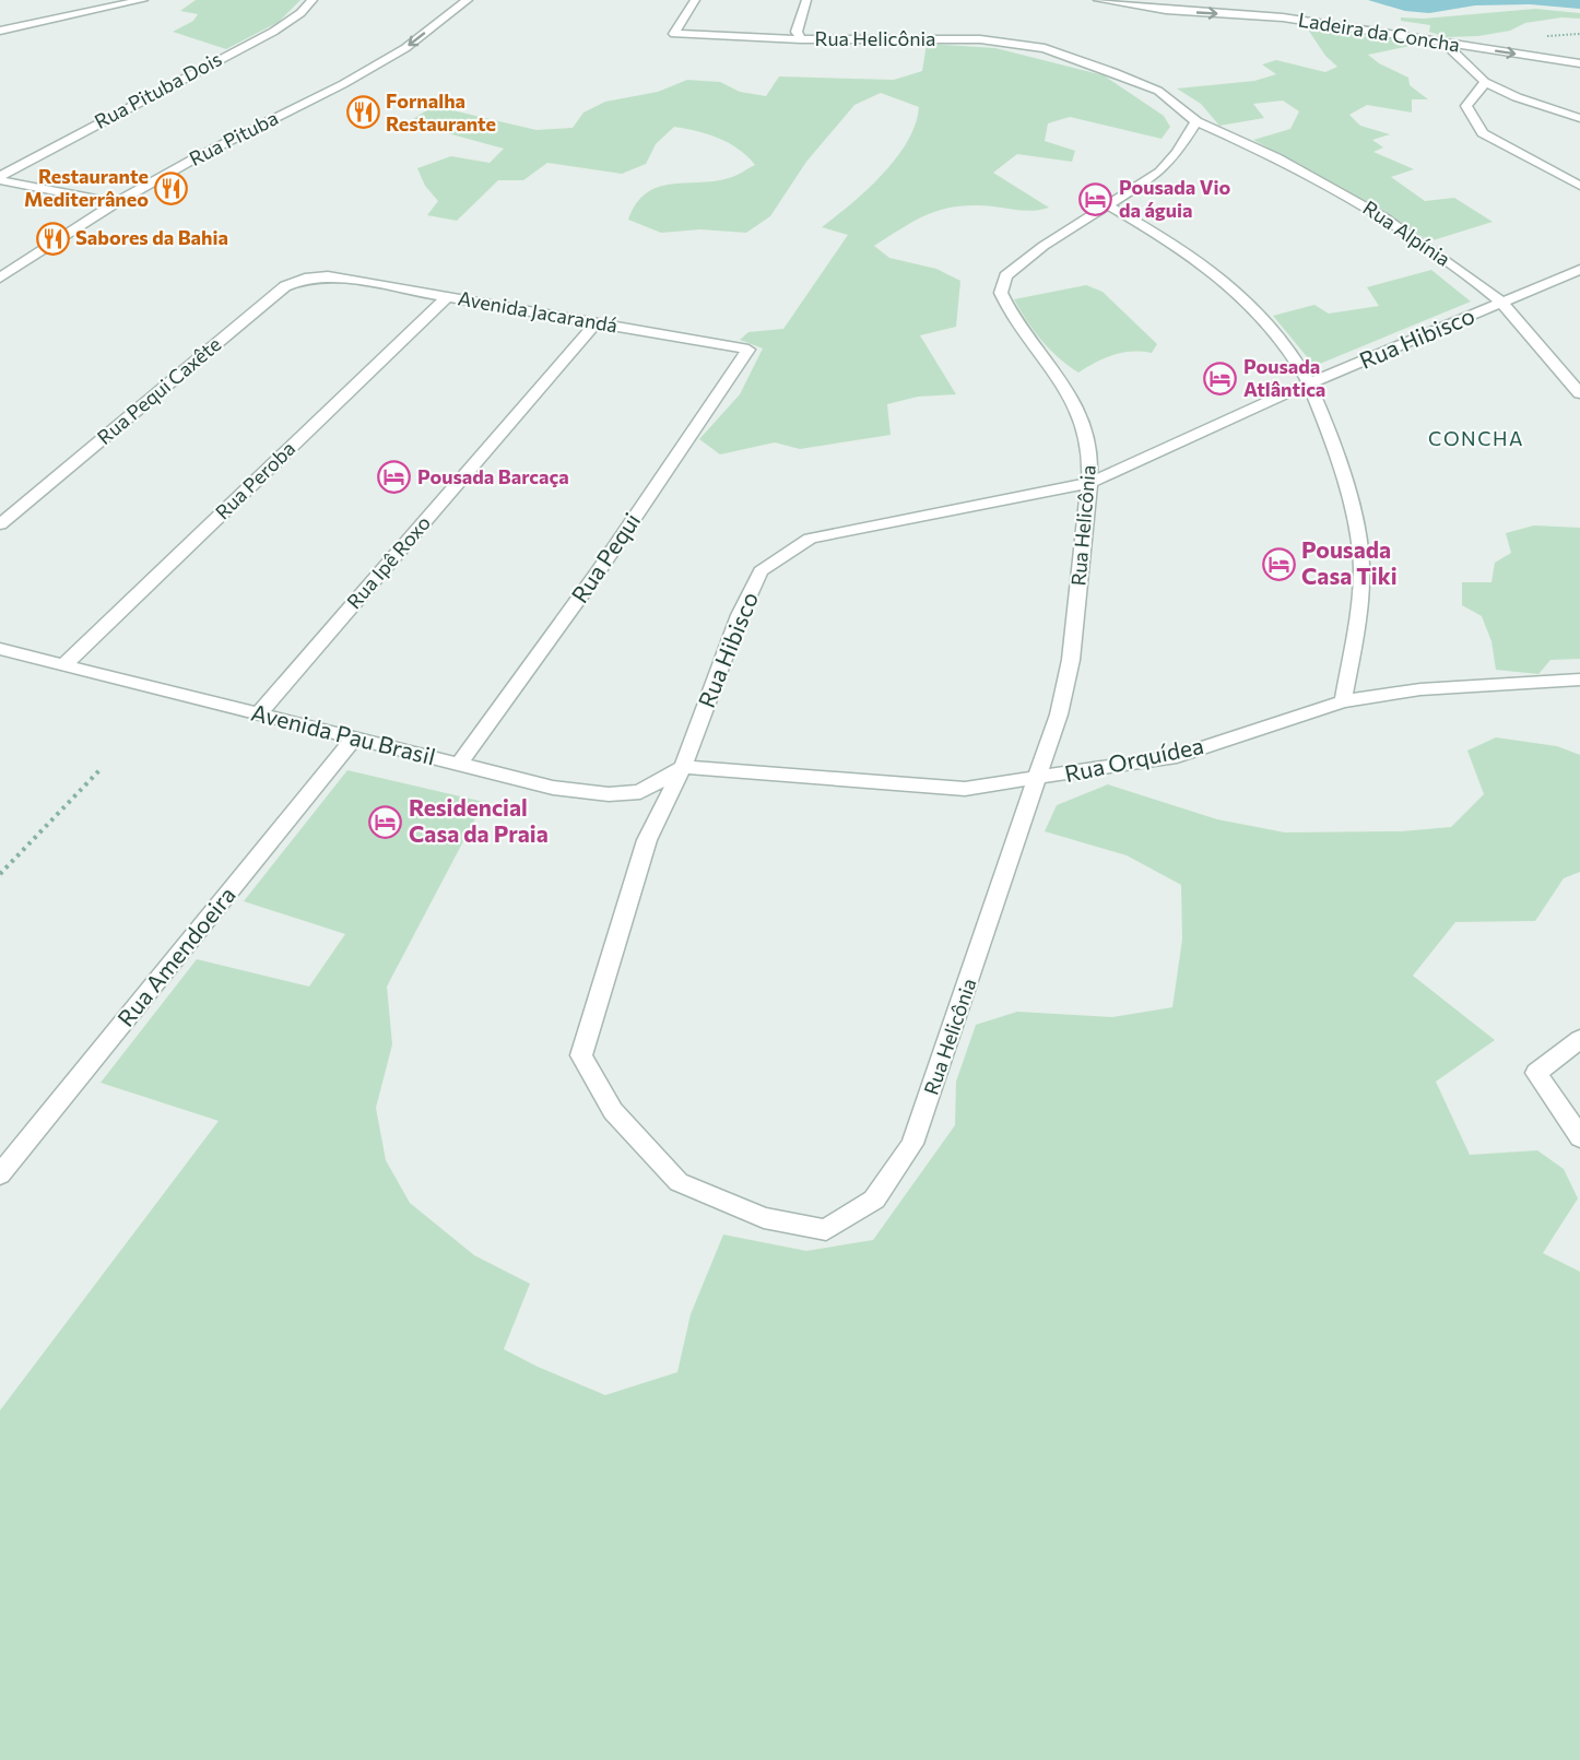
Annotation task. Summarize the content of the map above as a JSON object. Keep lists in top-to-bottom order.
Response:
{
  "streets": {
    "street": [
      "Ladeira da Concha",
      "Rua Helicônia",
      "Rua Pituba Dois",
      "Rua Pituba",
      "Rua Alpínia",
      "Avenida Jacarandá",
      "Rua Hibisco",
      "Rua Pequi Caxête",
      "Rua Peroba",
      "Rua Pequi",
      "Rua Ipê Roxo",
      "Avenida Pau Brasil",
      "Rua Orquídea",
      "Rua Amendoeira"
    ]
  },
  "crossings": [
    ["Rua Helicônia", "Rua Alpínia"],
    ["Rua Helicônia", "Rua Hibisco"],
    ["Rua Helicônia", "Rua Orquídea"],
    ["Rua Alpínia", "Rua Hibisco"],
    ["Avenida Jacarandá", "Rua Pequi Caxête"],
    ["Avenida Jacarandá", "Rua Peroba"],
    ["Avenida Jacarandá", "Rua Pequi"],
    ["Avenida Jacarandá", "Rua Ipê Roxo"],
    ["Rua Hibisco", "Avenida Pau Brasil"],
    ["Rua Hibisco", "Rua Orquídea"],
    ["Rua Peroba", "Avenida Pau Brasil"],
    ["Rua Pequi", "Avenida Pau Brasil"],
    ["Rua Ipê Roxo", "Avenida Pau Brasil"],
    ["Avenida Pau Brasil", "Rua Orquídea"],
    ["Avenida Pau Brasil", "Rua Amendoeira"]
  ],
  "one_way": ["Ladeira da Concha", "Rua Pituba"],
  "districts": ["CONCHA"],
  "places": {
    "restaurant": ["Fornalha Restaurante", "Restaurante Mediterrâneo", "Sabores da Bahia"],
    "hotel": [
      "Pousada Vio da águia",
      "Pousada Atlântica",
      "Pousada Barcaça",
      "Pousada Casa Tiki",
      "Residencial Casa da Praia"
    ]
  }
}
